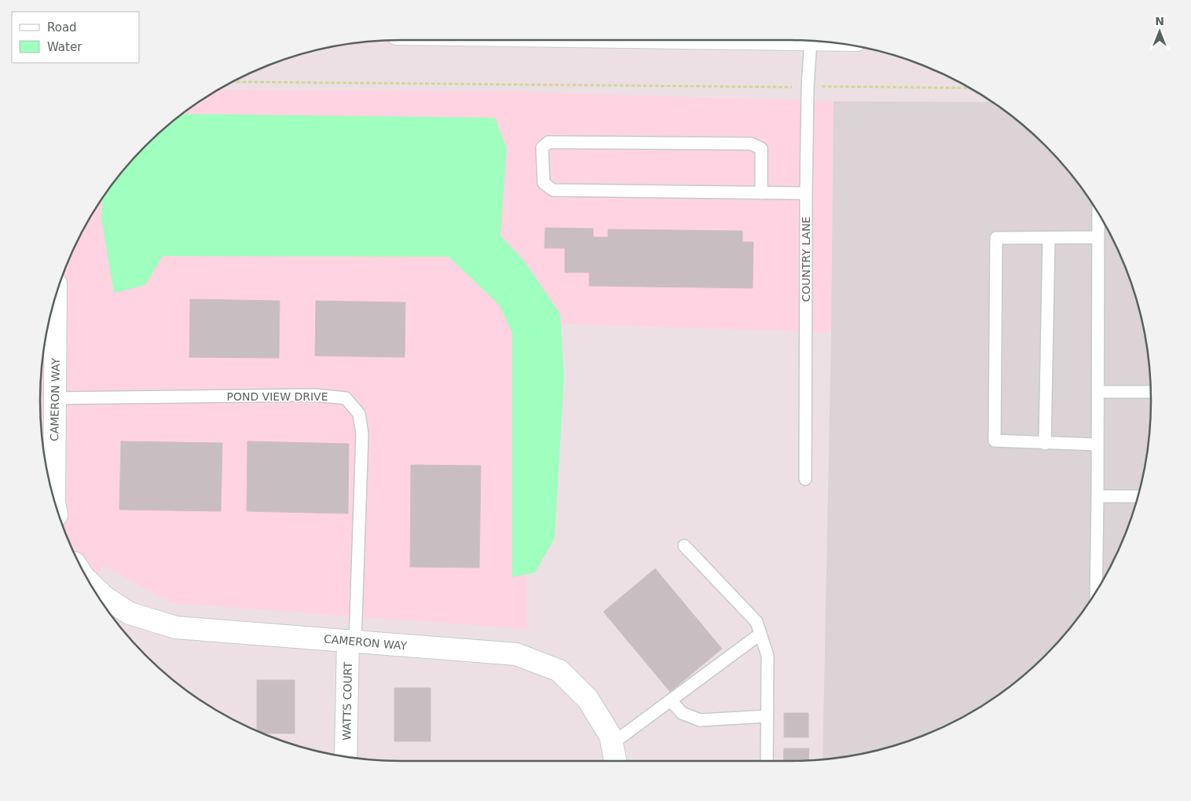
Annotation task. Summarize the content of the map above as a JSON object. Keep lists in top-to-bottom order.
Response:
{
  "streets": {
    "street": ["CAMERON WAY", "WATTS COURT"],
    "lane": ["COUNTRY LANE", "POND VIEW DRIVE"]
  },
  "crossings": [
    ["POND VIEW DRIVE", "CAMERON WAY"],
    ["POND VIEW DRIVE", "WATTS COURT"],
    ["CAMERON WAY", "WATTS COURT"]
  ],
  "legend": ["Road", "Water"],
  "north": "top"
}
